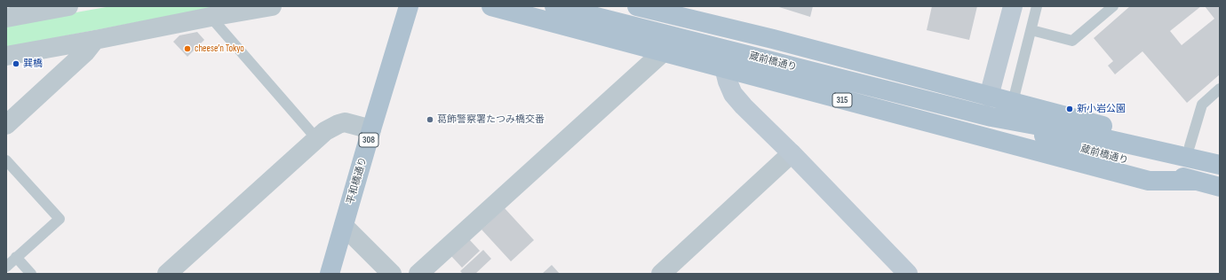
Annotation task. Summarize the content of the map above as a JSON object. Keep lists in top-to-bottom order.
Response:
{
  "streets": {
    "main road": [
      "蔵前橋通り",
      "315",
      "308",
      "平和橋通り"
    ]
  },
  "crossings": [
    ["蔵前橋通り", "315"]
  ],
  "places": [
    "cheese’n Tokyo",
    "巽橋",
    "新小岩公園",
    "葛飾警察署たつみ橋交番"
  ]
}
